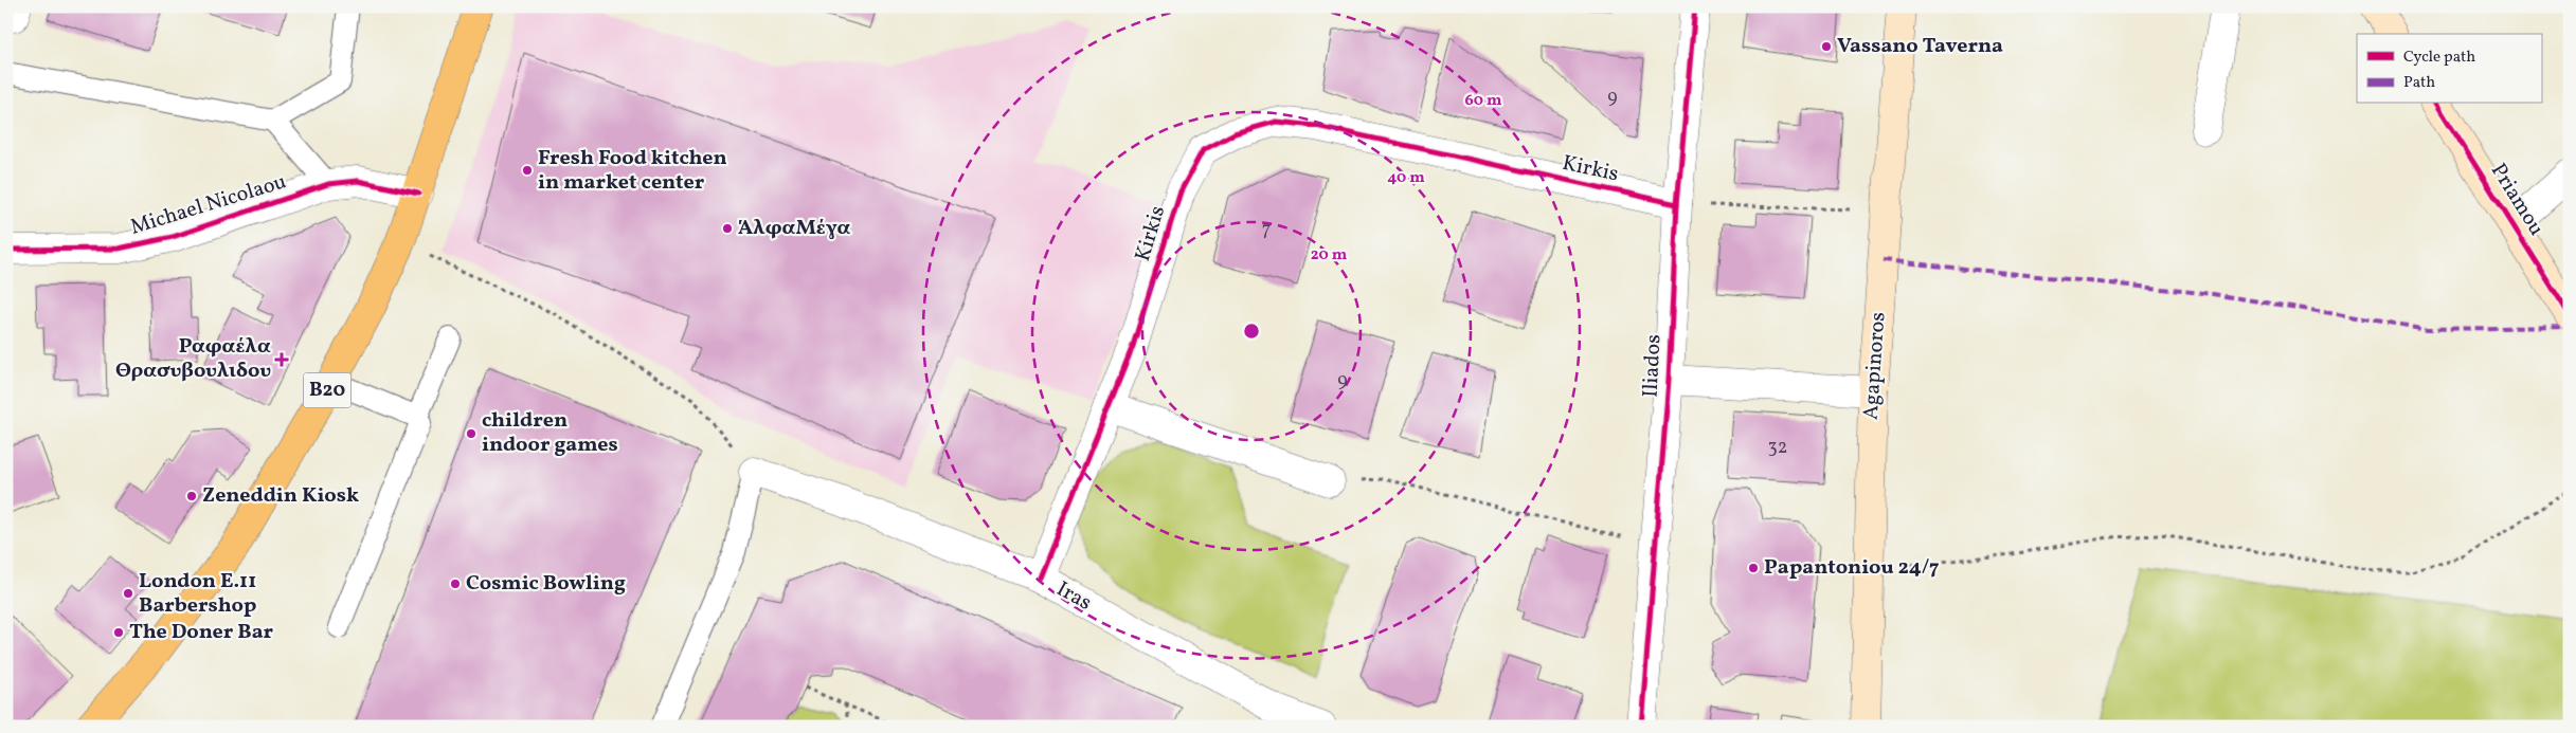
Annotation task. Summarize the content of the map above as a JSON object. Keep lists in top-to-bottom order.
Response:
{
  "streets": {
    "main road": ["Priamou", "Agapinoros", "B20"],
    "street": [
      "Kirkis",
      "Michael Nicolaou",
      "Iliados",
      "Iras"
    ]
  },
  "crossings": [
    ["Kirkis", "Iliados"],
    ["Kirkis", "Iras"],
    ["Michael Nicolaou", "B20"]
  ],
  "places": {
    "other": [
      "Vassano Taverna",
      "Fresh Food kitchen in market center",
      "ΆλφαΜέγα",
      "children indoor games",
      "Zeneddin Kiosk",
      "Papantoniou 24/7",
      "Cosmic Bowling",
      "London E.11 Barbershop",
      "The Doner Bar"
    ],
    "health": ["Ραφαέλα Θρασυβουλιδου"]
  },
  "house_numbers": [
    "9",
    "7",
    "9",
    "32"
  ],
  "legend": ["Cycle path", "Path"],
  "rings": ["60 m", "40 m", "20 m"]
}
